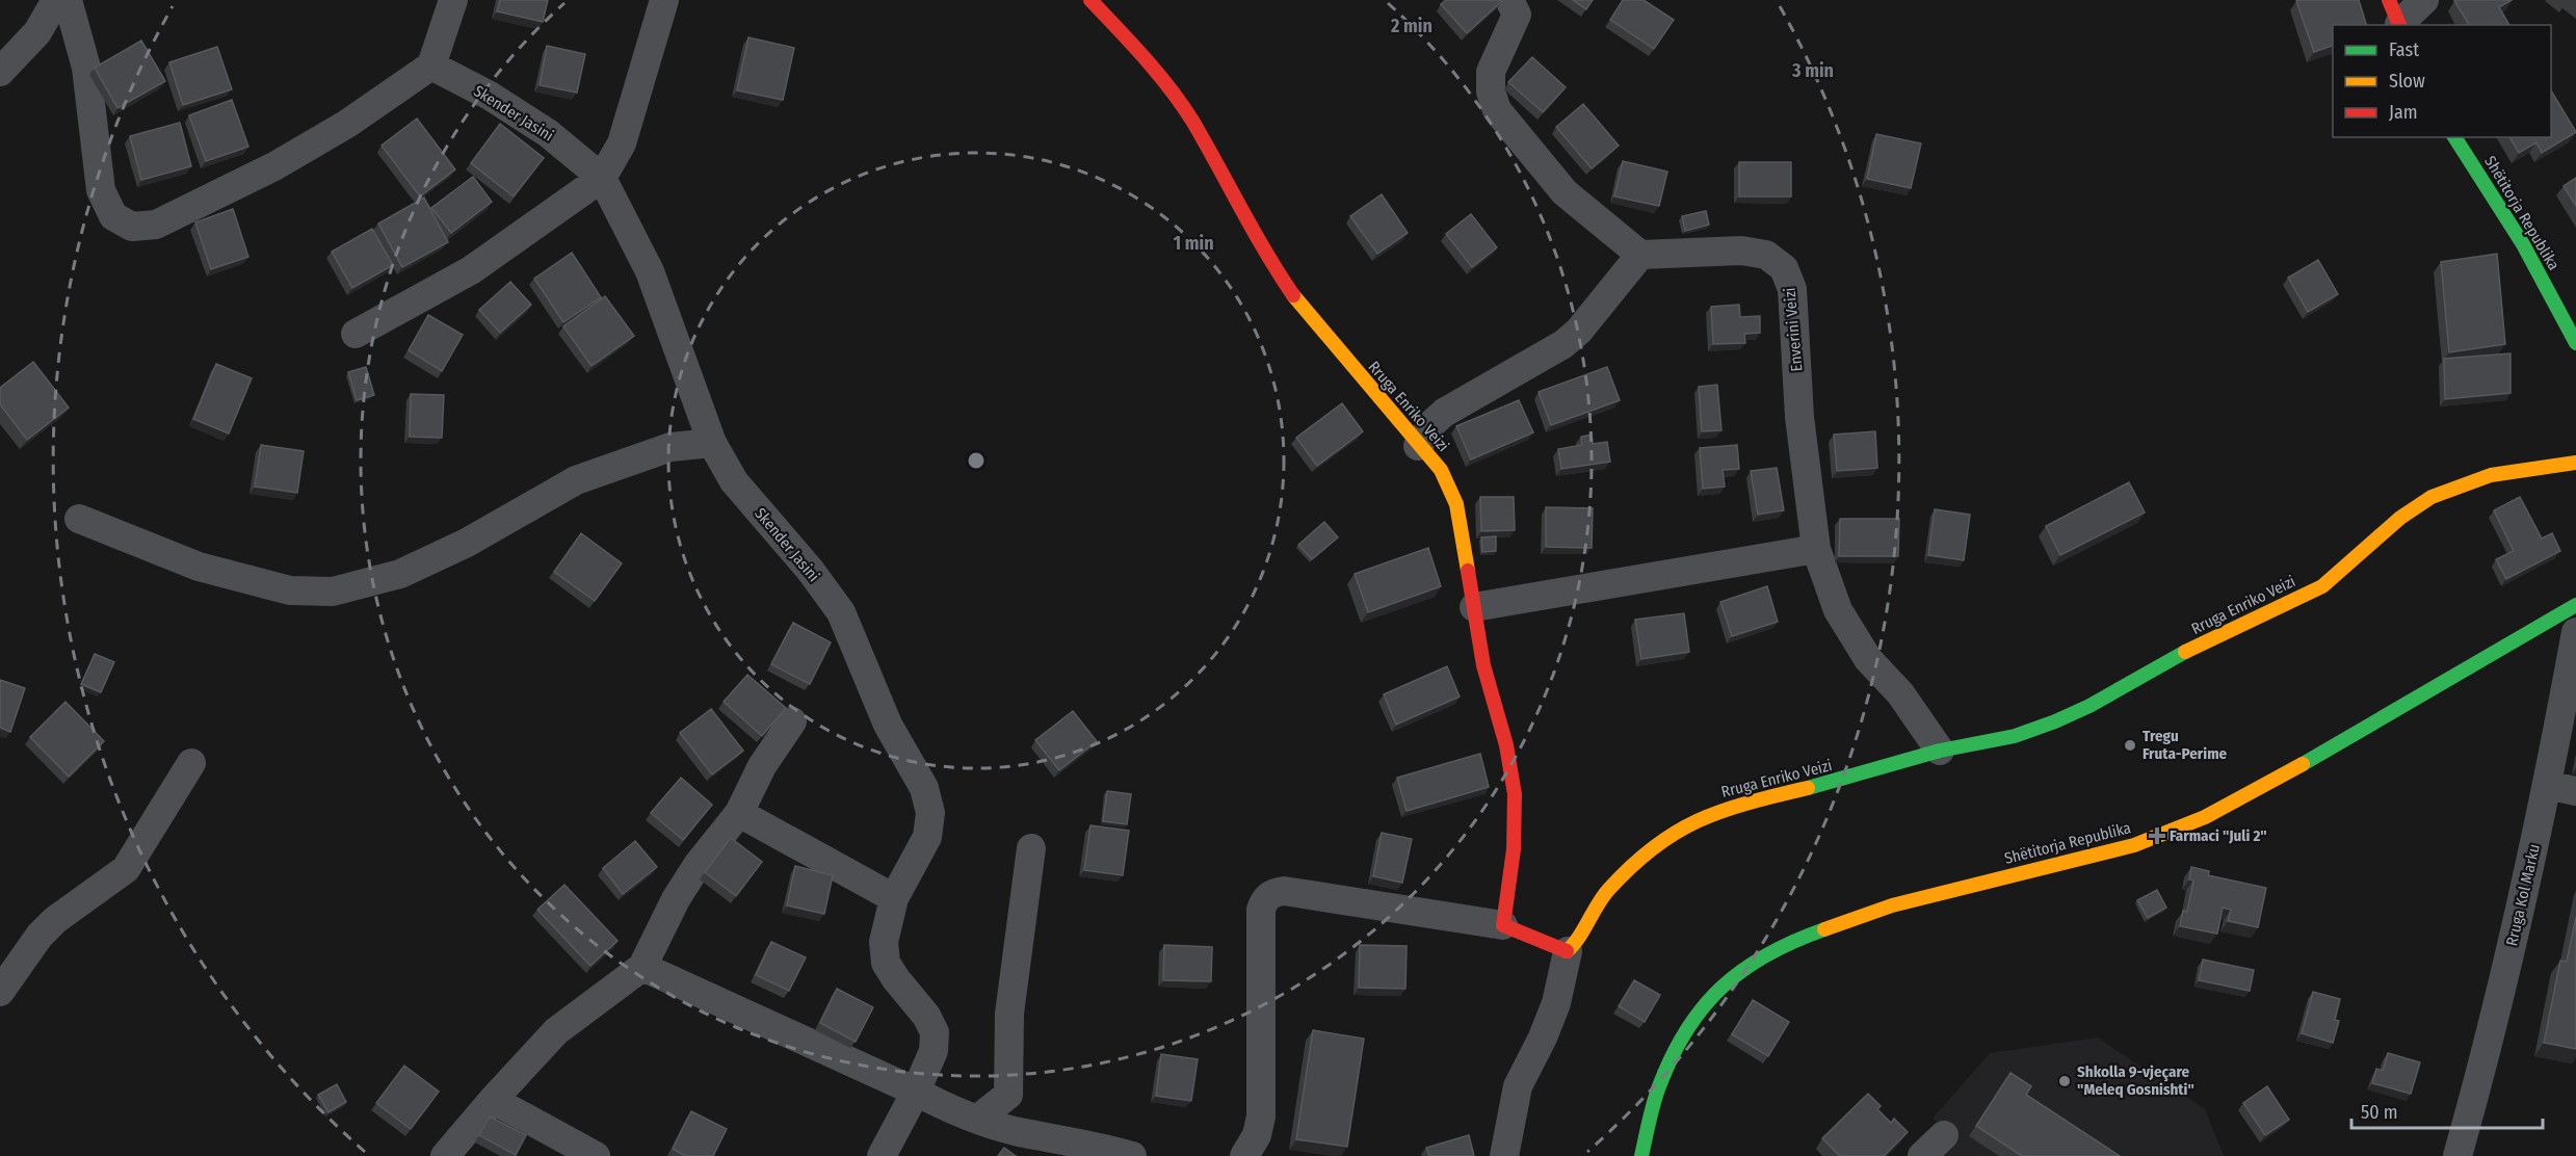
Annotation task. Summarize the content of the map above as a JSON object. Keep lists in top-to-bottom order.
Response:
{
  "streets": {
    "street": [
      "Skender Jasini",
      "Shëtitorja Republika",
      "Enverini Veizi",
      "Rruga Enriko Veizi",
      "Rruga Kol Marku"
    ]
  },
  "crossings": [
    ["Enverini Veizi", "Rruga Enriko Veizi"]
  ],
  "places": {
    "other": ["Tregu Fruta-Perime", "Shkolla 9-vjeçare \"Meleq Gosnishti\""],
    "health": ["Farmaci \"Juli 2\""]
  },
  "legend": ["Fast", "Slow", "Jam"],
  "scale_bar": "50 m",
  "rings": ["2 min", "3 min", "1 min"]
}
